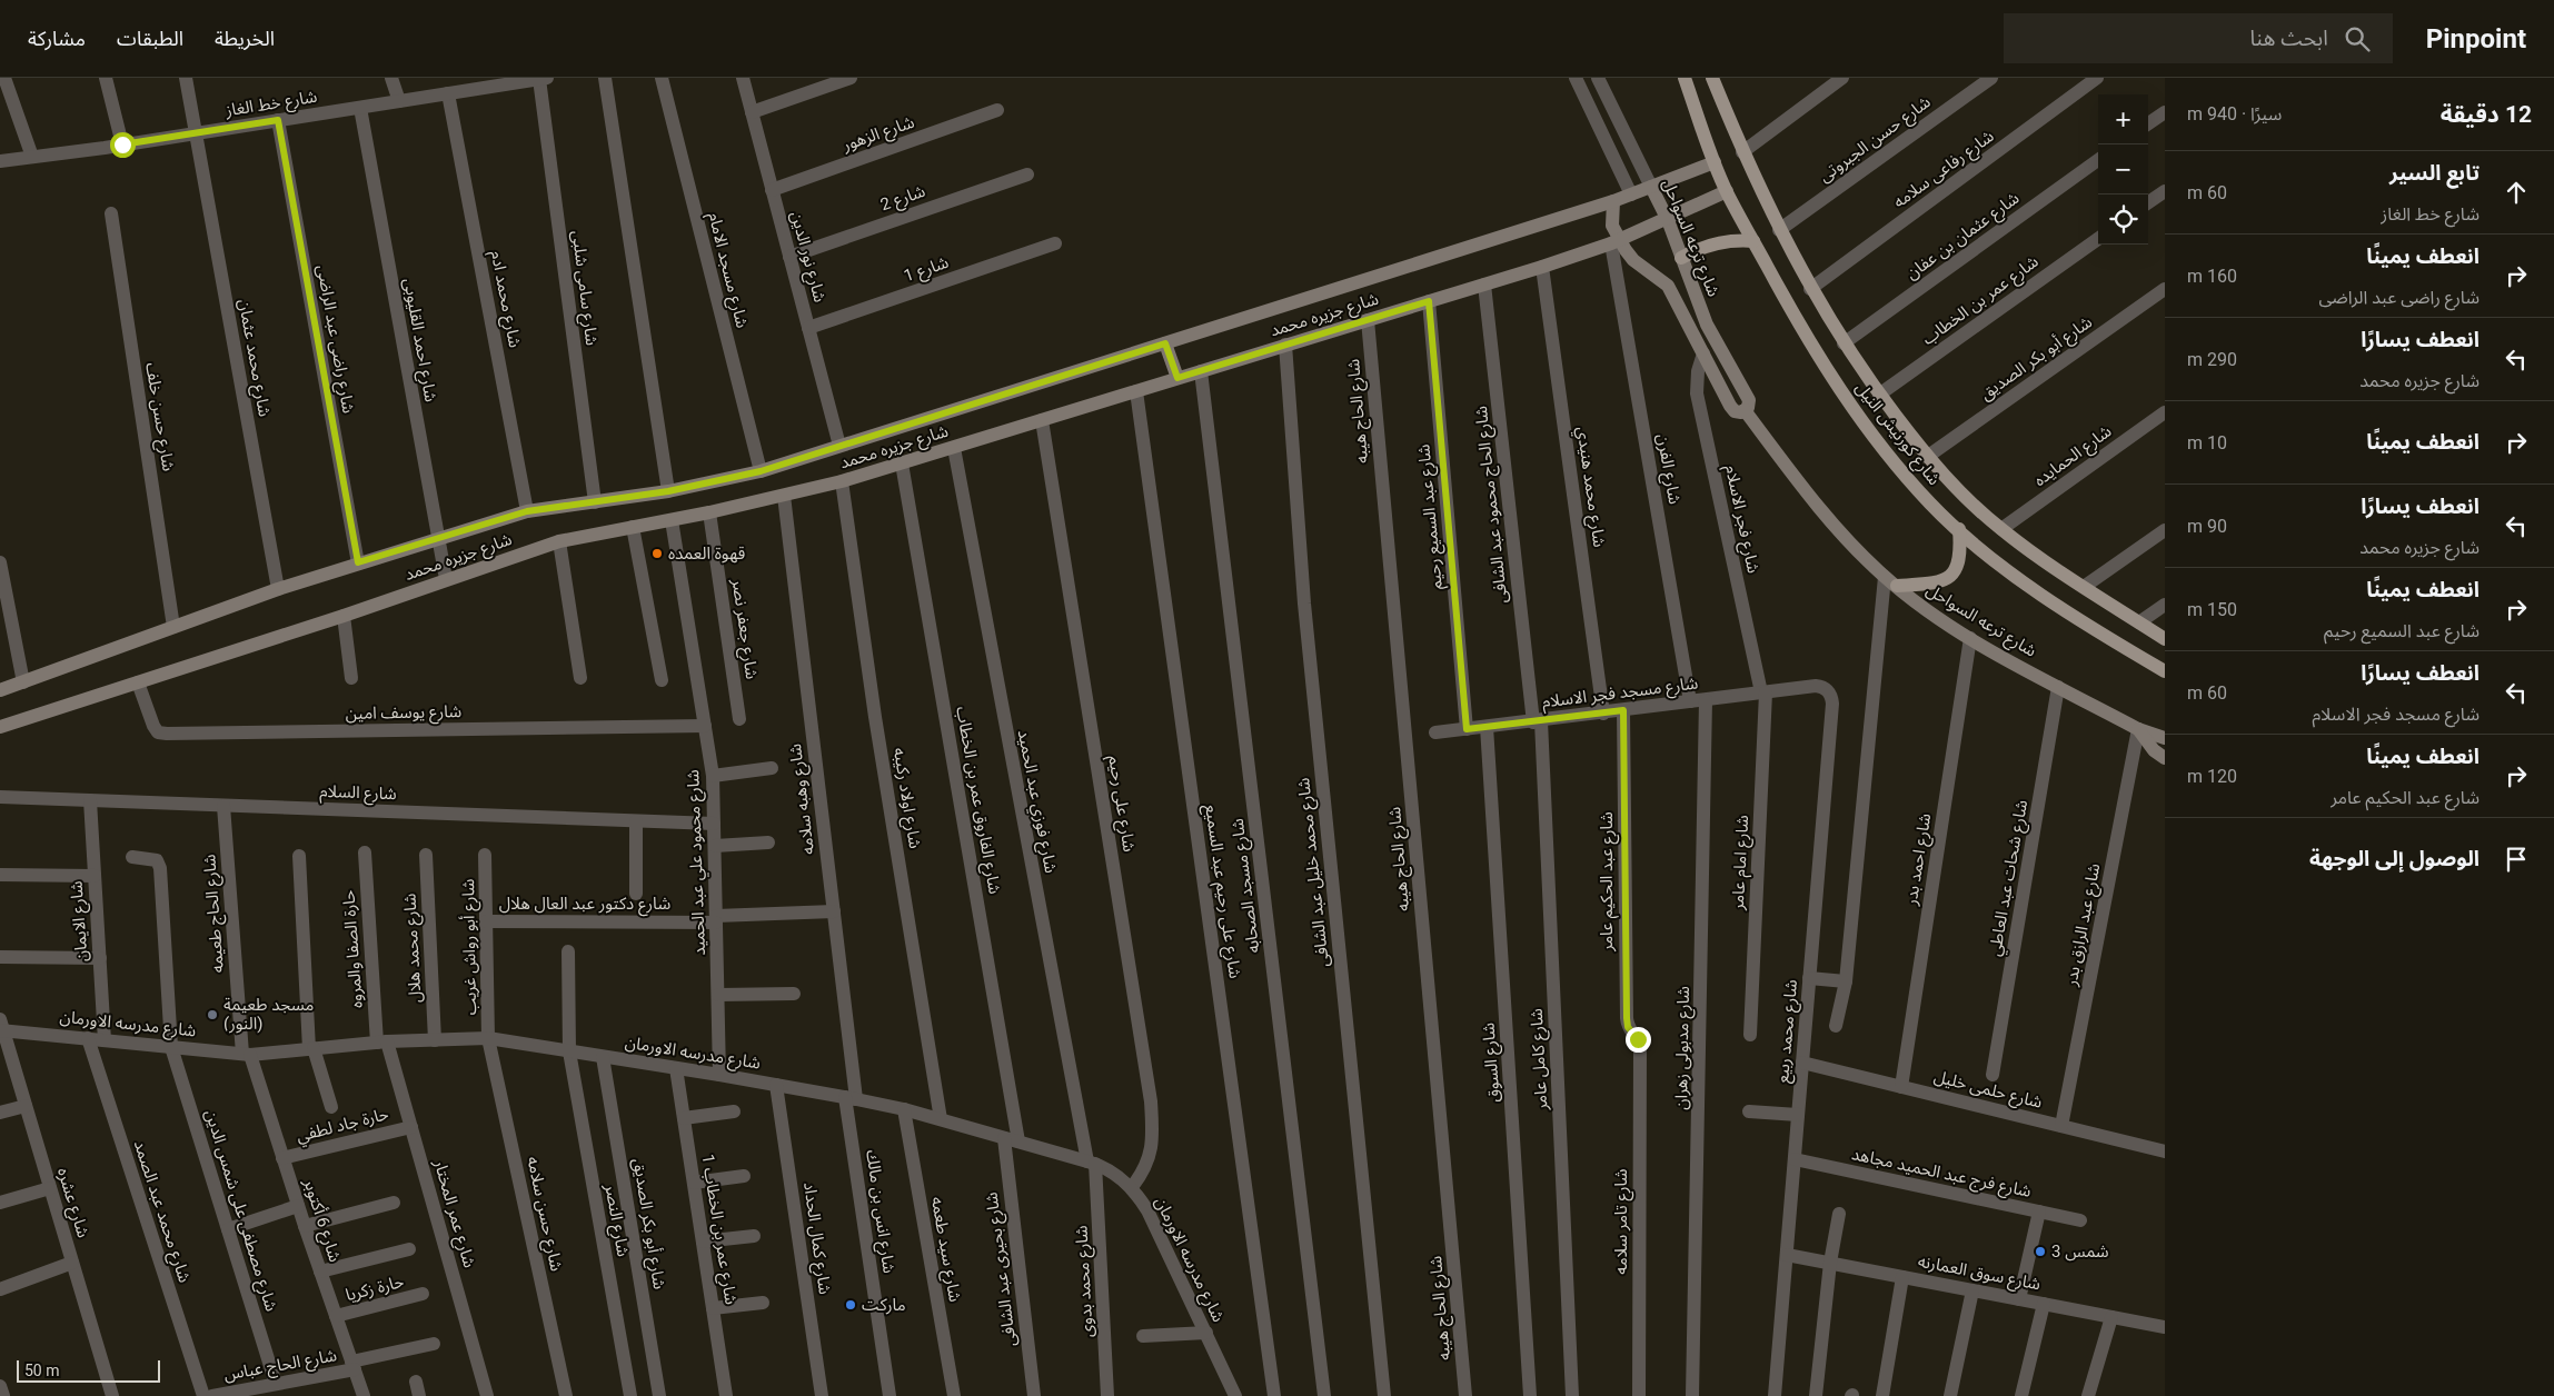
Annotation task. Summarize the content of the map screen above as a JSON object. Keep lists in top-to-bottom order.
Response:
{
  "streets": {
    "main road": ["شارع ترعه السواحل", "شارع جزيره محمد", "شارع كورنيش النيل"],
    "street": [
      "شارع خط الغاز",
      "شارع الزهور",
      "شارع حسن الجبروتى",
      "شارع رفاعى سلامه",
      "شارع 2",
      "شارع عثمان بن عفان",
      "شارع نور الدين",
      "شارع 1",
      "شارع مسجد الامام",
      "شارع سامى شلبى",
      "شارع محمد ادم",
      "شارع عمر بن الخطاب",
      "شارع راضى عبد الراضى",
      "شارع احمد القليوبى",
      "شارع محمد عثمان",
      "شارع أبو بكر الصديق",
      "شارع الحاج هيبه",
      "شارع حسن خلف",
      "شارع الحمايده",
      "شارع الفرن",
      "شارع محمد هنيدي",
      "شارع الحاج محمود عبد الشافى",
      "شارع عبد السميع رحيم",
      "شارع فجر الاسلام",
      "شارع جعفر نصر",
      "شارع مسجد فجر الاسلام",
      "شارع يوسف امين",
      "شارع السلام",
      "شارع اولاد ركيبه",
      "شارع وهبه سلامه",
      "شارع الفاروق عمر بن الخطاب",
      "شارع فوزي عبد الحميد",
      "شارع على رحيم",
      "شارع احمد بدر",
      "شارع محمود علي عبد الحميد",
      "شارع امام عامر",
      "شارع محمد خليل عبد الشافى",
      "شارع شحات عبد العاطي",
      "شارع عبد الحكيم عامر",
      "شارع مسجد الصحابه",
      "شارع على رحيم عبد السميع",
      "شارع دكتور عبد العال هلال",
      "شارع الحاج طعيمه",
      "شارع الايمان",
      "شارع عبد الرازق بدر",
      "شارع أبو رواش غريب",
      "شارع محمد هلال",
      "حارة الصفا والمروه",
      "شارع مدرسه الاورمان",
      "شارع محمد ربيع",
      "شارع مدبولى زهران",
      "شارع كامل عامر",
      "شارع السوق",
      "شارع حلمى خليل",
      "حارة جاد لطفي",
      "شارع فرج عبد الحميد مجاهد",
      "شارع عشره",
      "شارع مصطفى على شمس الدين",
      "شارع محمد عبد الصمد",
      "شارع انس بن مالك",
      "شارع عمر المختار",
      "شارع حسن سلامه",
      "شارع 6 أكتوبر",
      "شارع النصر",
      "شارع تامر سلامه",
      "شارع عمر بن الخطاب 1",
      "شارع كمال الحداد",
      "شارع سيد طعمه",
      "شارع بحيرى عبد الشافى",
      "شارع سوق العمارنه",
      "شارع محمد بدوى",
      "حارة زكريا",
      "شارع الحاج عباس"
    ]
  },
  "crossings": [
    ["شارع خط الغاز", "شارع سامى شلبى"],
    ["شارع خط الغاز", "شارع محمد ادم"],
    ["شارع خط الغاز", "شارع راضى عبد الراضى"],
    ["شارع خط الغاز", "شارع احمد القليوبى"],
    ["شارع خط الغاز", "شارع محمد عثمان"],
    ["شارع الزهور", "شارع نور الدين"],
    ["شارع حسن الجبروتى", "شارع كورنيش النيل"],
    ["شارع رفاعى سلامه", "شارع كورنيش النيل"],
    ["شارع 2", "شارع نور الدين"],
    ["شارع عثمان بن عفان", "شارع كورنيش النيل"],
    ["شارع ترعه السواحل", "شارع جزيره محمد"],
    ["شارع ترعه السواحل", "شارع الفرن"],
    ["شارع ترعه السواحل", "شارع فجر الاسلام"],
    ["شارع ترعه السواحل", "شارع احمد بدر"],
    ["شارع ترعه السواحل", "شارع شحات عبد العاطي"],
    ["شارع ترعه السواحل", "شارع عبد الرازق بدر"],
    ["شارع نور الدين", "شارع 1"],
    ["شارع نور الدين", "شارع جزيره محمد"],
    ["شارع مسجد الامام", "شارع جزيره محمد"],
    ["شارع سامى شلبى", "شارع جزيره محمد"],
    ["شارع محمد ادم", "شارع جزيره محمد"],
    ["شارع عمر بن الخطاب", "شارع كورنيش النيل"],
    ["شارع جزيره محمد", "شارع راضى عبد الراضى"],
    ["شارع جزيره محمد", "شارع احمد القليوبى"],
    ["شارع جزيره محمد", "شارع محمد عثمان"],
    ["شارع جزيره محمد", "شارع الحاج هيبه"],
    ["شارع جزيره محمد", "شارع حسن خلف"],
    ["شارع جزيره محمد", "شارع كورنيش النيل"],
    ["شارع جزيره محمد", "شارع الفرن"],
    ["شارع جزيره محمد", "شارع محمد هنيدي"],
    ["شارع جزيره محمد", "شارع الحاج محمود عبد الشافى"],
    ["شارع جزيره محمد", "شارع عبد السميع رحيم"],
    ["شارع جزيره محمد", "شارع جعفر نصر"],
    ["شارع جزيره محمد", "شارع يوسف امين"],
    ["شارع جزيره محمد", "شارع اولاد ركيبه"],
    ["شارع جزيره محمد", "شارع وهبه سلامه"],
    ["شارع جزيره محمد", "شارع الفاروق عمر بن الخطاب"],
    ["شارع جزيره محمد", "شارع فوزي عبد الحميد"],
    ["شارع جزيره محمد", "شارع على رحيم"],
    ["شارع جزيره محمد", "شارع محمود علي عبد الحميد"],
    ["شارع جزيره محمد", "شارع محمد خليل عبد الشافى"],
    ["شارع جزيره محمد", "شارع مسجد الصحابه"],
    ["شارع جزيره محمد", "شارع على رحيم عبد السميع"],
    ["شارع أبو بكر الصديق", "شارع كورنيش النيل"],
    ["شارع أبو بكر الصديق", "شارع مدرسه الاورمان"],
    ["شارع كورنيش النيل", "شارع الحمايده"],
    ["شارع الفرن", "شارع مسجد فجر الاسلام"],
    ["شارع محمد هنيدي", "شارع مسجد فجر الاسلام"],
    ["شارع الحاج محمود عبد الشافى", "شارع مسجد فجر الاسلام"],
    ["شارع الحاج محمود عبد الشافى", "شارع كامل عامر"],
    ["شارع عبد السميع رحيم", "شارع مسجد فجر الاسلام"],
    ["شارع فجر الاسلام", "شارع مسجد فجر الاسلام"],
    ["شارع فجر الاسلام", "شارع امام عامر"],
    ["شارع مسجد فجر الاسلام", "شارع امام عامر"],
    ["شارع مسجد فجر الاسلام", "شارع عبد الحكيم عامر"],
    ["شارع مسجد فجر الاسلام", "شارع محمد ربيع"],
    ["شارع مسجد فجر الاسلام", "شارع مدبولى زهران"],
    ["شارع مسجد فجر الاسلام", "شارع كامل عامر"],
    ["شارع مسجد فجر الاسلام", "شارع السوق"],
    ["شارع يوسف امين", "شارع محمود علي عبد الحميد"],
    ["شارع السلام", "شارع محمود علي عبد الحميد"],
    ["شارع السلام", "شارع الحاج طعيمه"],
    ["شارع السلام", "شارع الايمان"],
    ["شارع اولاد ركيبه", "شارع مدرسه الاورمان"],
    ["شارع وهبه سلامه", "شارع دكتور عبد العال هلال"],
    ["شارع وهبه سلامه", "شارع مدرسه الاورمان"],
    ["شارع وهبه سلامه", "شارع انس بن مالك"],
    ["شارع الفاروق عمر بن الخطاب", "شارع مدرسه الاورمان"],
    ["شارع فوزي عبد الحميد", "شارع مدرسه الاورمان"],
    ["شارع فوزي عبد الحميد", "شارع محمد بدوى"],
    ["شارع على رحيم", "شارع مدرسه الاورمان"],
    ["شارع احمد بدر", "شارع حلمى خليل"],
    ["شارع محمود علي عبد الحميد", "شارع دكتور عبد العال هلال"],
    ["شارع محمود علي عبد الحميد", "شارع مدرسه الاورمان"],
    ["شارع عبد الحكيم عامر", "شارع تامر سلامه"],
    ["شارع دكتور عبد العال هلال", "شارع أبو رواش غريب"],
    ["شارع الحاج طعيمه", "شارع مدرسه الاورمان"],
    ["شارع الحاج طعيمه", "شارع 6 أكتوبر"],
    ["شارع الايمان", "شارع مدرسه الاورمان"],
    ["شارع عبد الرازق بدر", "شارع حلمى خليل"],
    ["شارع أبو رواش غريب", "شارع مدرسه الاورمان"],
    ["شارع أبو رواش غريب", "شارع حسن سلامه"],
    ["شارع محمد هلال", "شارع مدرسه الاورمان"],
    ["حارة الصفا والمروه", "شارع مدرسه الاورمان"],
    ["حارة الصفا والمروه", "شارع عمر المختار"],
    ["شارع مدرسه الاورمان", "شارع عشره"],
    ["شارع مدرسه الاورمان", "شارع مصطفى على شمس الدين"],
    ["شارع مدرسه الاورمان", "شارع محمد عبد الصمد"],
    ["شارع مدرسه الاورمان", "شارع انس بن مالك"],
    ["شارع مدرسه الاورمان", "شارع عمر المختار"],
    ["شارع مدرسه الاورمان", "شارع حسن سلامه"],
    ["شارع مدرسه الاورمان", "شارع 6 أكتوبر"],
    ["شارع مدرسه الاورمان", "شارع النصر"],
    ["شارع مدرسه الاورمان", "شارع عمر بن الخطاب 1"],
    ["شارع مدرسه الاورمان", "شارع كمال الحداد"],
    ["شارع مدرسه الاورمان", "شارع سيد طعمه"],
    ["شارع مدرسه الاورمان", "شارع بحيرى عبد الشافى"],
    ["شارع مدرسه الاورمان", "شارع محمد بدوى"],
    ["شارع محمد ربيع", "شارع حلمى خليل"],
    ["شارع محمد ربيع", "شارع فرج عبد الحميد مجاهد"],
    ["شارع محمد ربيع", "شارع سوق العمارنه"],
    ["حارة جاد لطفي", "شارع عمر المختار"],
    ["حارة جاد لطفي", "شارع 6 أكتوبر"],
    ["شارع مصطفى على شمس الدين", "شارع الحاج عباس"],
    ["شارع 6 أكتوبر", "حارة زكريا"],
    ["شارع 6 أكتوبر", "شارع الحاج عباس"]
  ],
  "places": [
    "قهوة العمده",
    "مسجد طعيمة (النور)",
    "شمس 3",
    "ماركت"
  ],
  "scale_bar": "50 m",
  "page": {
    "header": "Pinpoint",
    "search": "ابحث هنا",
    "nav": ["الخريطة", "الطبقات", "مشاركة"],
    "heading": ["12 دقيقة", "سيرًا · 940 m"],
    "map_buttons": ["+", "−"],
    "list": [
      ["تابع السير", "شارع خط الغاز", "60 m"],
      ["انعطف يمينًا", "شارع راضى عبد الراضى", "160 m"],
      ["انعطف يسارًا", "شارع جزيره محمد", "290 m"],
      ["انعطف يمينًا", "10 m"],
      ["انعطف يسارًا", "شارع جزيره محمد", "90 m"],
      ["انعطف يمينًا", "شارع عبد السميع رحيم", "150 m"],
      ["انعطف يسارًا", "شارع مسجد فجر الاسلام", "60 m"],
      ["انعطف يمينًا", "شارع عبد الحكيم عامر", "120 m"],
      "الوصول إلى الوجهة"
    ],
    "scale": "50 m"
  }
}
